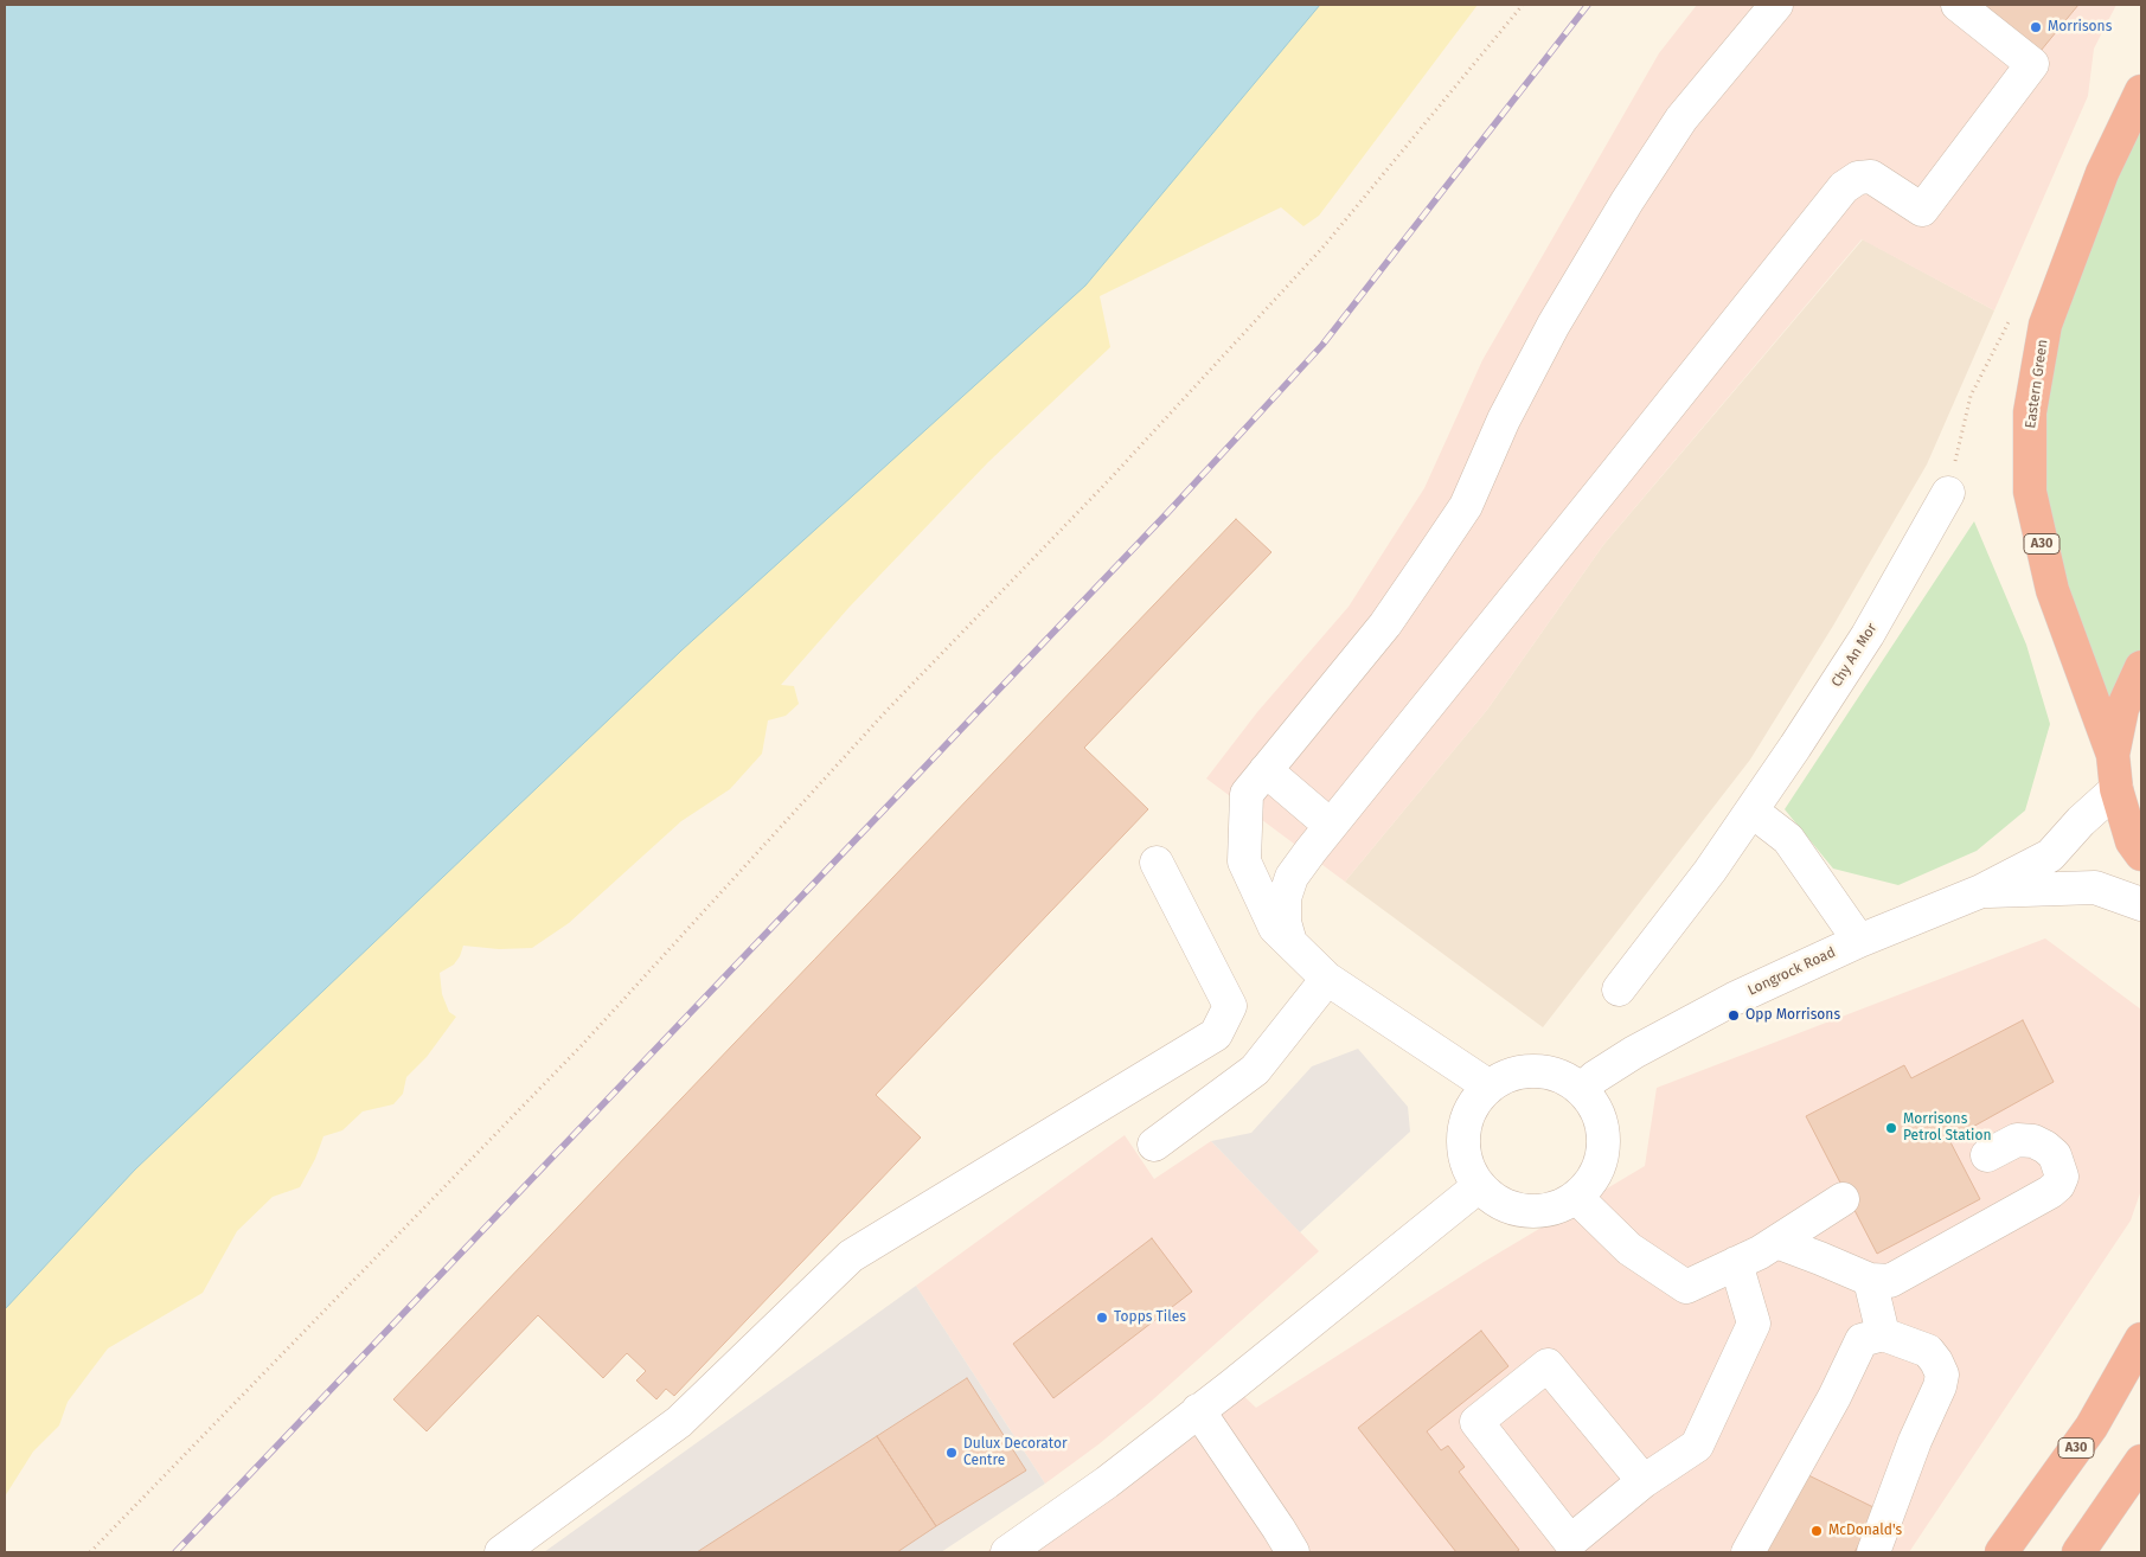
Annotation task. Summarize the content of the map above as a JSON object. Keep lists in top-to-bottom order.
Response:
{
  "streets": {
    "highway": ["Eastern Green", "A30"],
    "street": ["Chy An Mor", "Longrock Road"]
  },
  "places": [
    "Morrisons",
    "Opp Morrisons",
    "Morrisons Petrol Station",
    "Topps Tiles",
    "Dulux Decorator Centre",
    "McDonald's"
  ]
}
